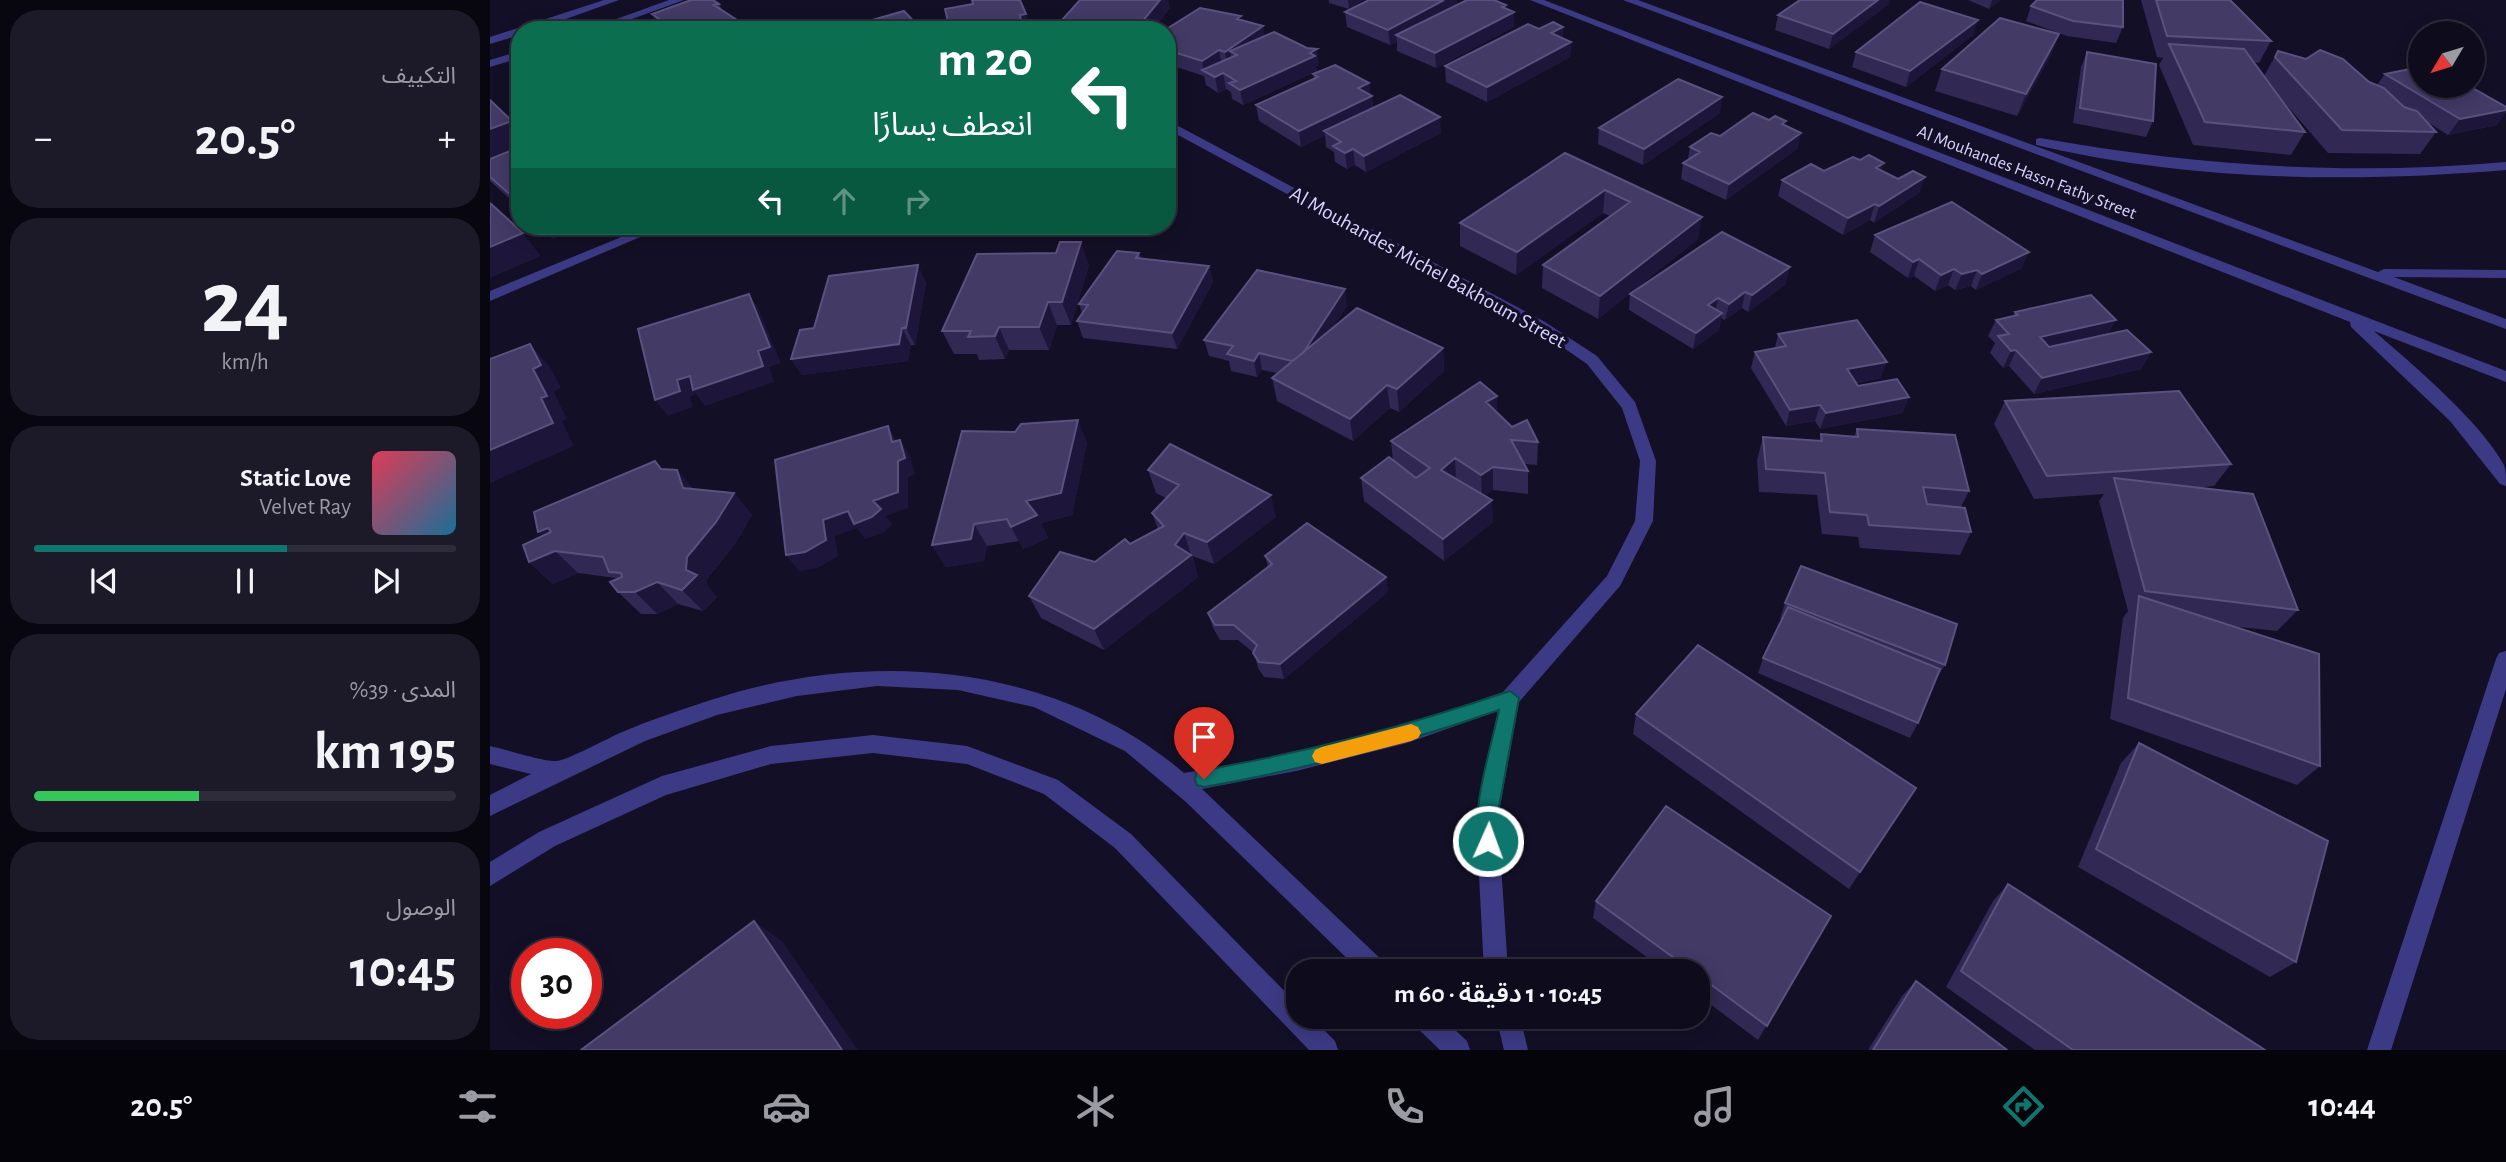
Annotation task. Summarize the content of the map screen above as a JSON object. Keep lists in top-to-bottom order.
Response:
{
  "streets": {
    "street": ["Al Mouhandes Hassn Fathy Street", "Al Mouhandes Michel Bakhoum Street"]
  },
  "north": "bottom left",
  "page": {
    "tile": [
      "التكييف",
      ["24", "km/h"],
      ["المدى · 39%", "195 km"],
      ["الوصول", "10:45"]
    ],
    "turn": ["20 m", "انعطف يسارًا"],
    "heat": ["−", "20.5°", "+"],
    "song": ["Static Love", "Velvet Ray"],
    "limit": "30",
    "trip": "10:45 · 1 دقيقة · 60 m",
    "tabs": ["10:44", "20.5°"]
  }
}
